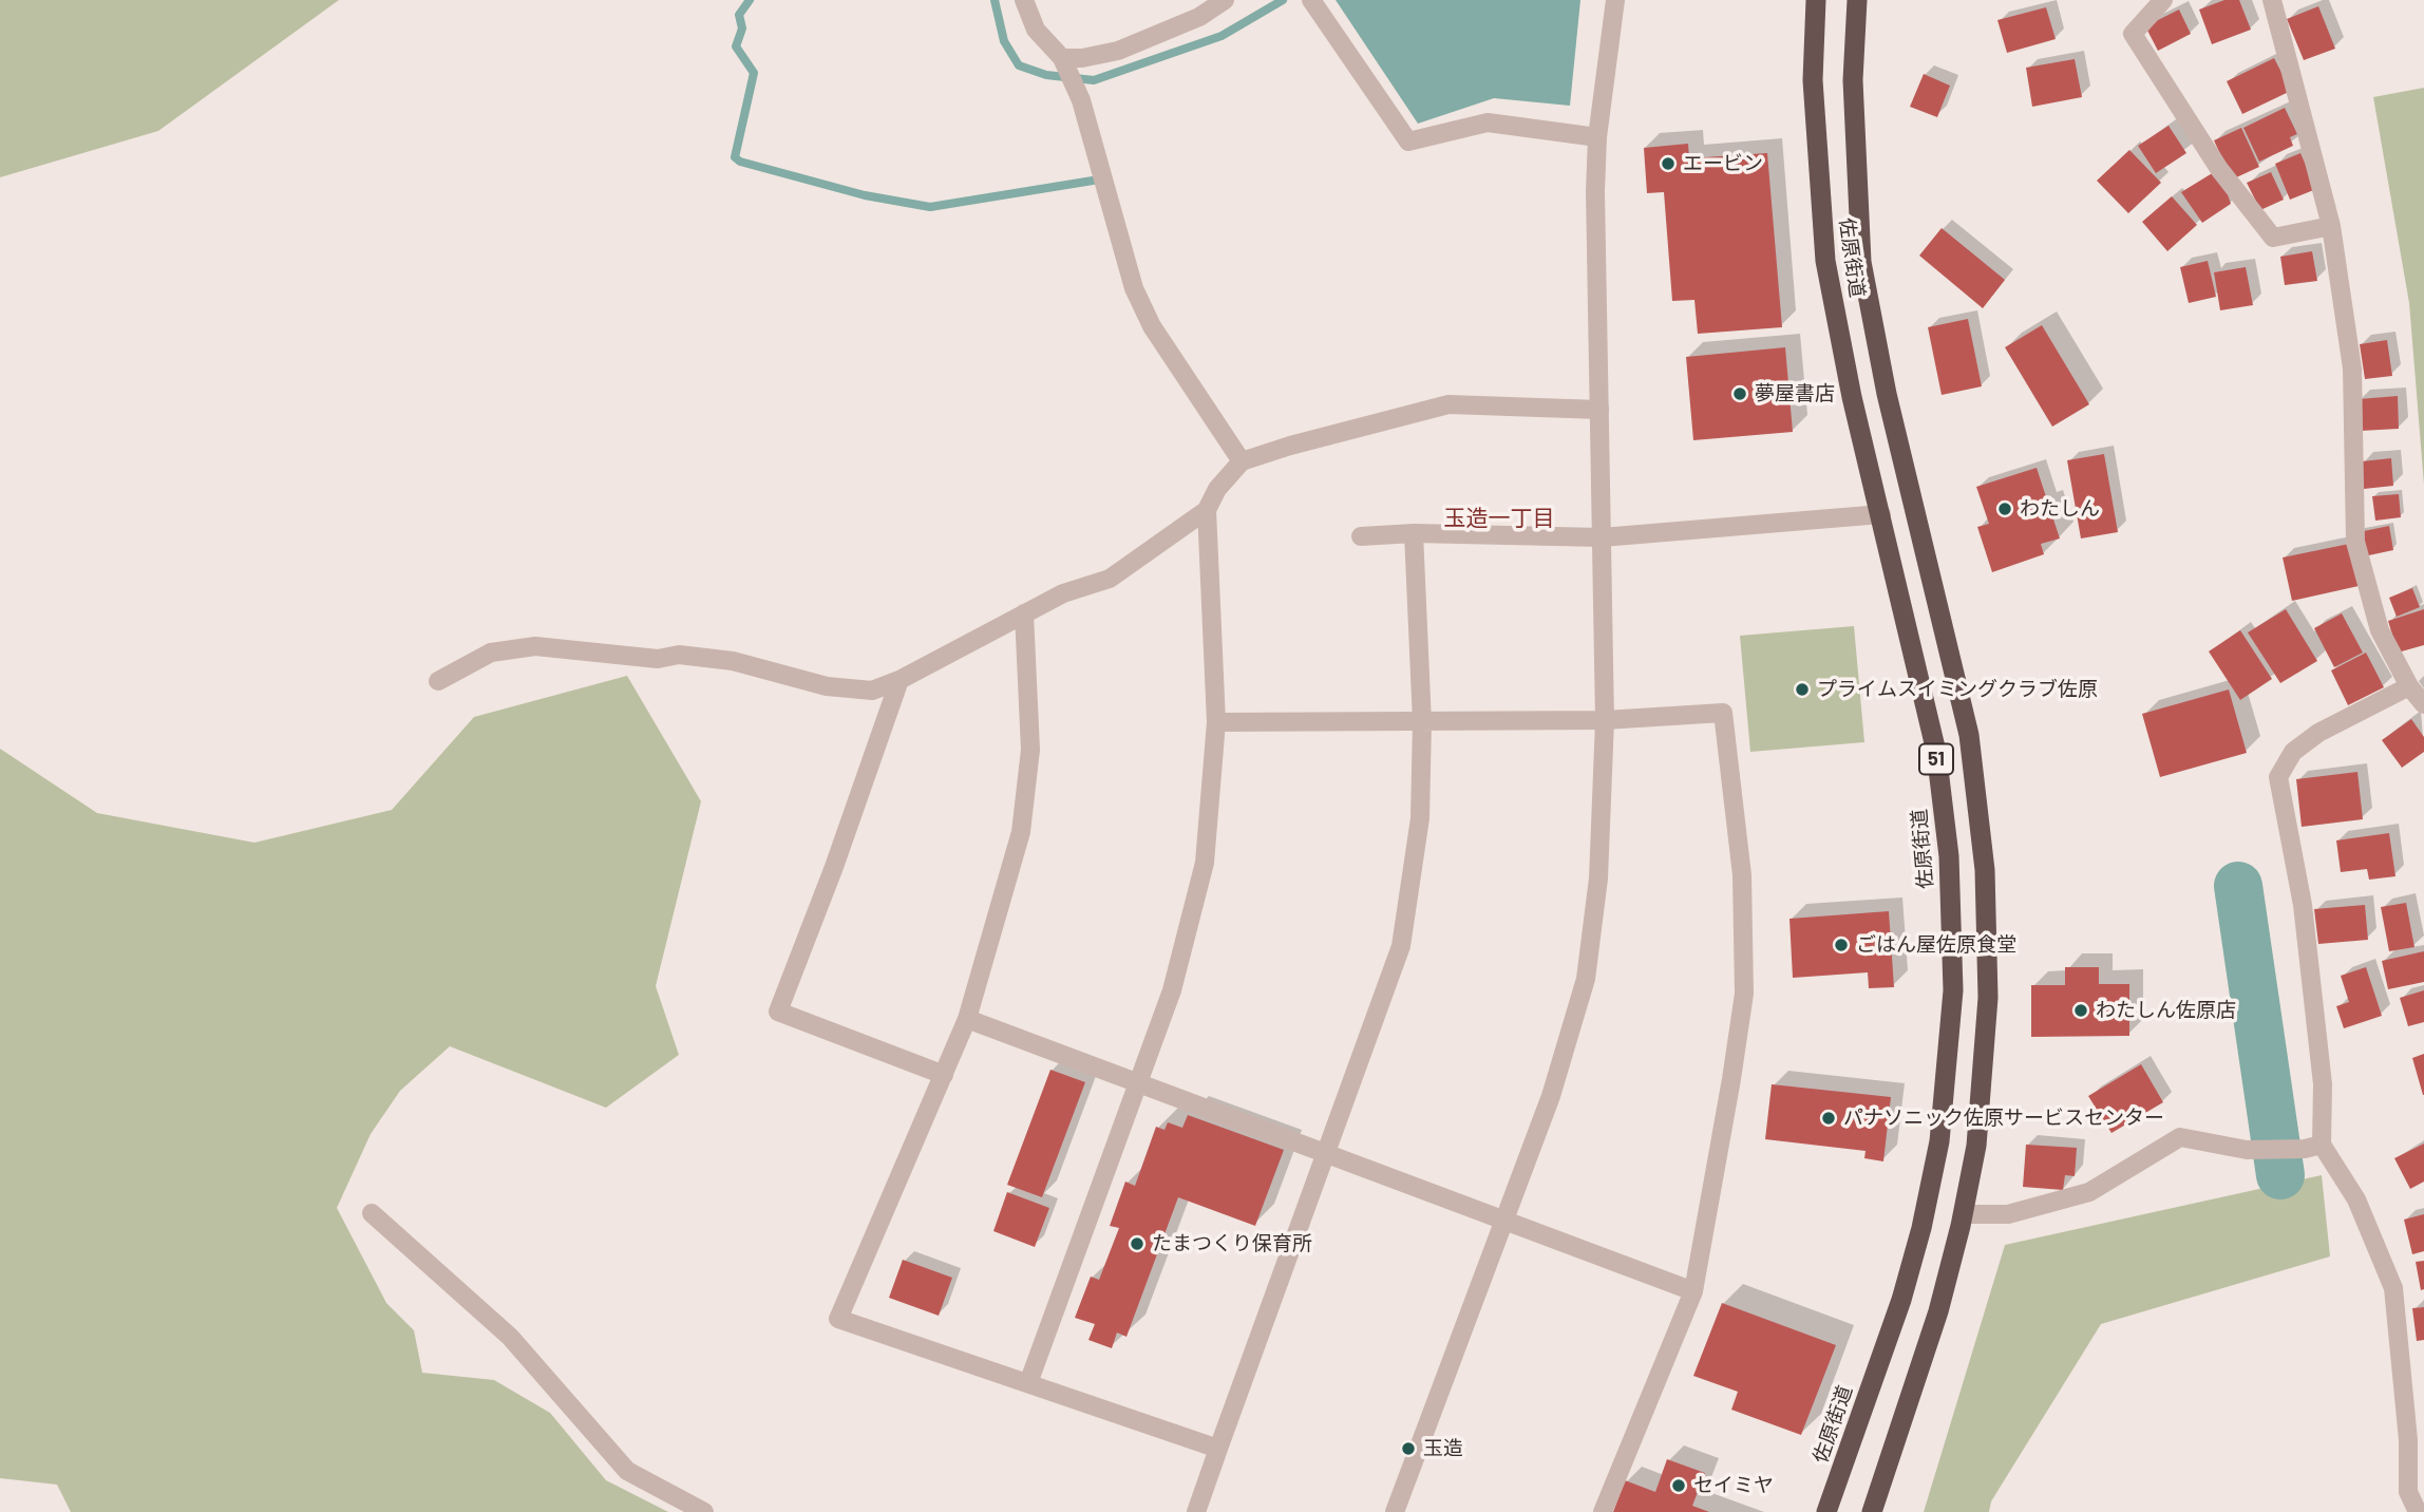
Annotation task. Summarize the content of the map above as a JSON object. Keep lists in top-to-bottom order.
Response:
{
  "streets": {
    "highway": ["佐原街道", "51"]
  },
  "districts": ["玉造一丁目"],
  "places": [
    "エービン",
    "夢屋書店",
    "わたしん",
    "プライムスイミングクラブ佐原",
    "ごはん屋佐原食堂",
    "わたしん佐原店",
    "パナソニック佐原サービスセンター",
    "たまつくり保育所",
    "玉造",
    "セイミヤ"
  ]
}
